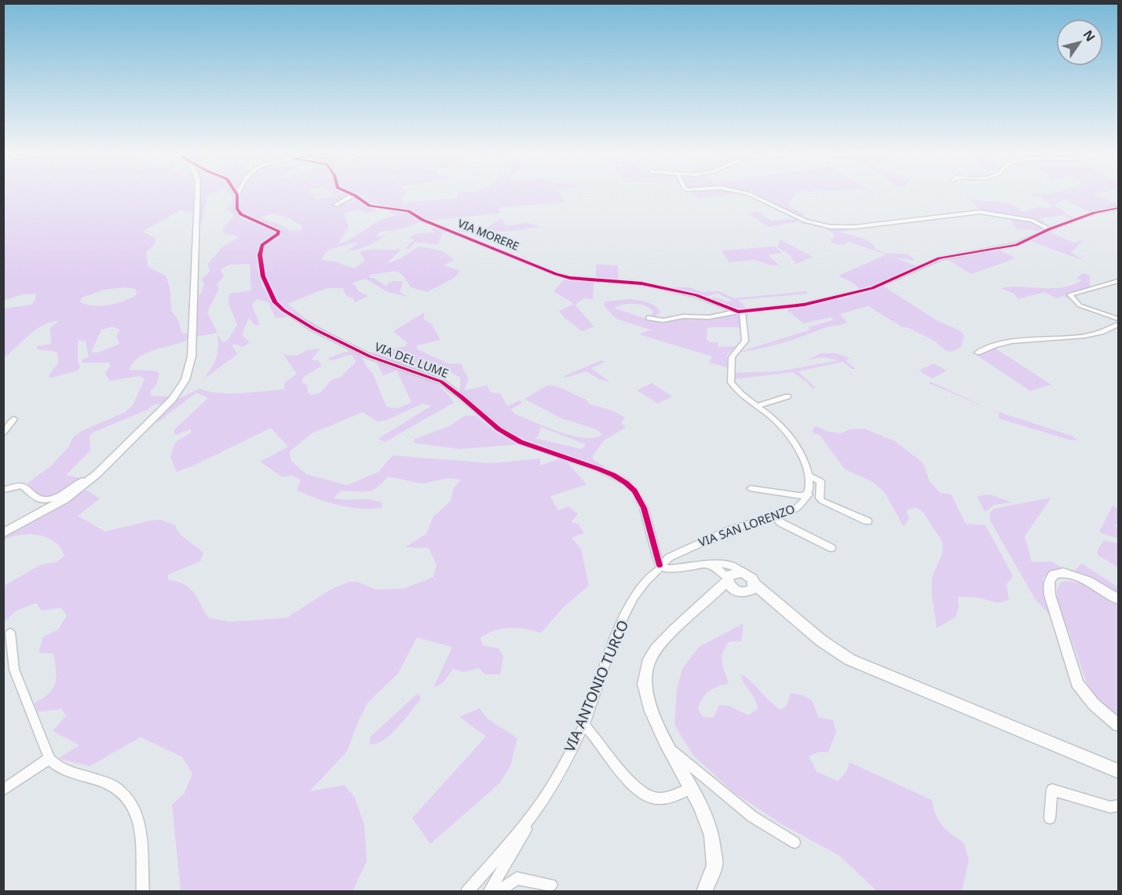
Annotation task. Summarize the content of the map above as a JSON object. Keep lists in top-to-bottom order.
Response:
{
  "streets": {
    "street": [
      "VIA MORERE",
      "VIA DEL LUME",
      "VIA SAN LORENZO",
      "VIA ANTONIO TURCO"
    ]
  },
  "crossings": [
    ["VIA DEL LUME", "VIA SAN LORENZO"],
    ["VIA DEL LUME", "VIA ANTONIO TURCO"],
    ["VIA SAN LORENZO", "VIA ANTONIO TURCO"]
  ],
  "north": "top right"
}
